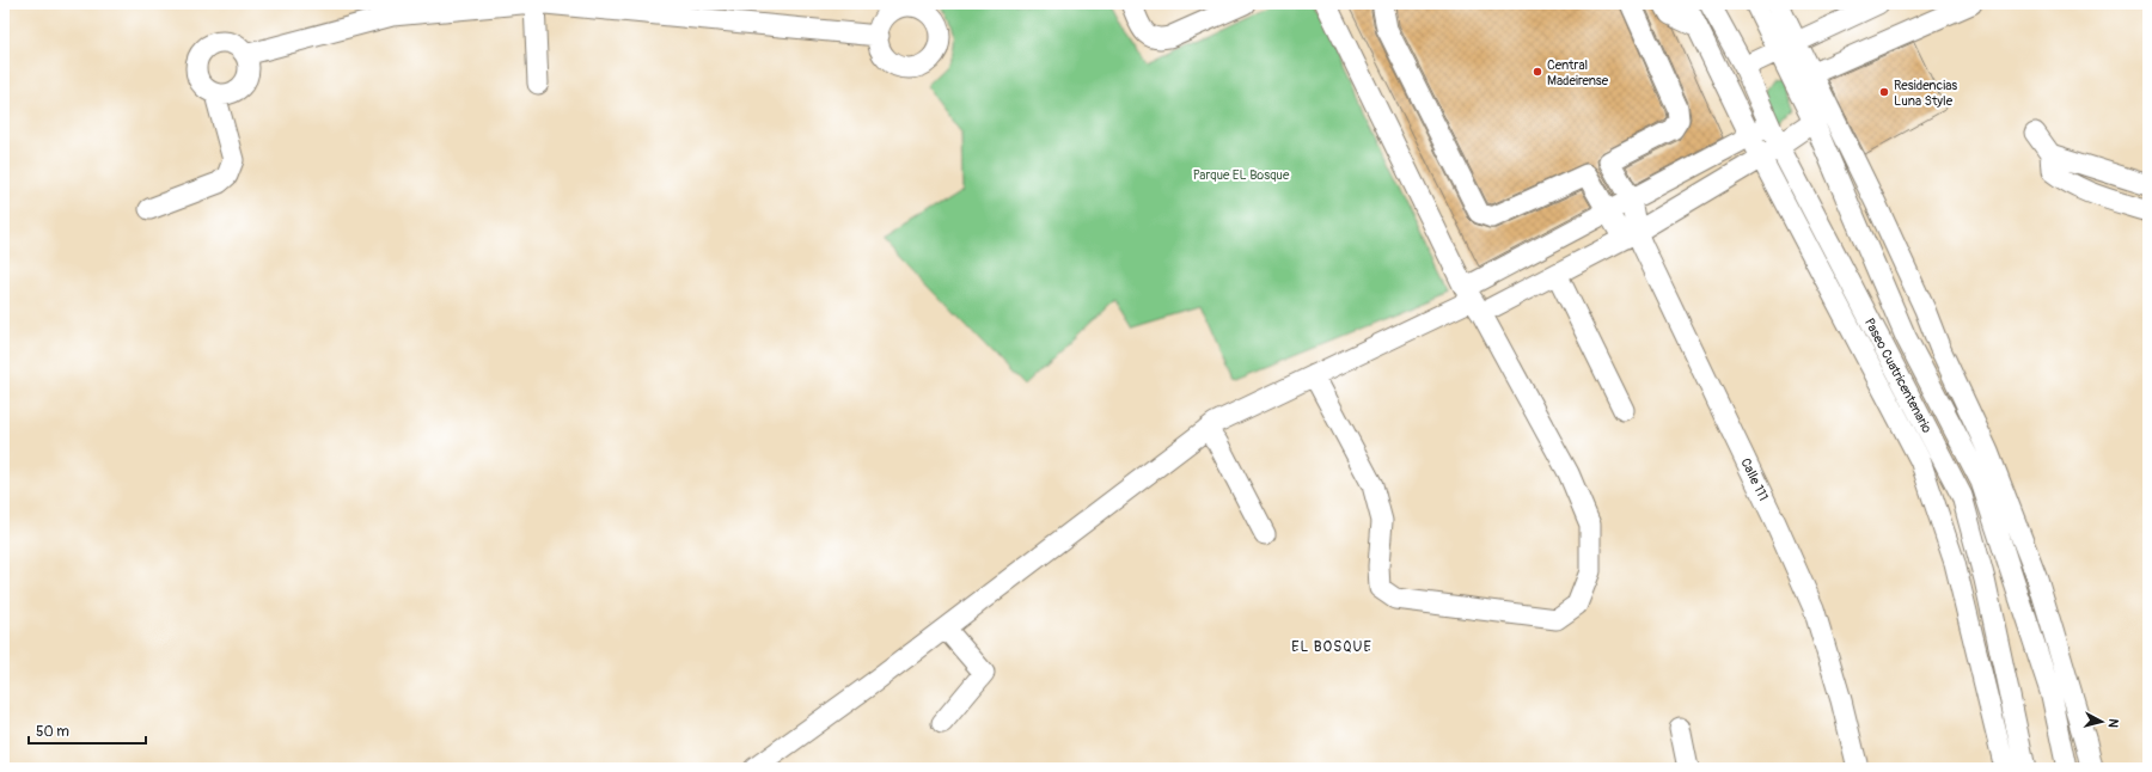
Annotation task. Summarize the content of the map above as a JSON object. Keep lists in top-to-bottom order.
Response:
{
  "streets": {
    "street": ["Paseo Cuatricentenario", "Calle 111"]
  },
  "districts": ["EL BOSQUE"],
  "parks": ["Parque EL Bosque"],
  "places": ["Central Madeirense", "Residencias Luna Style"],
  "scale_bar": "50 m",
  "north": "right"
}
